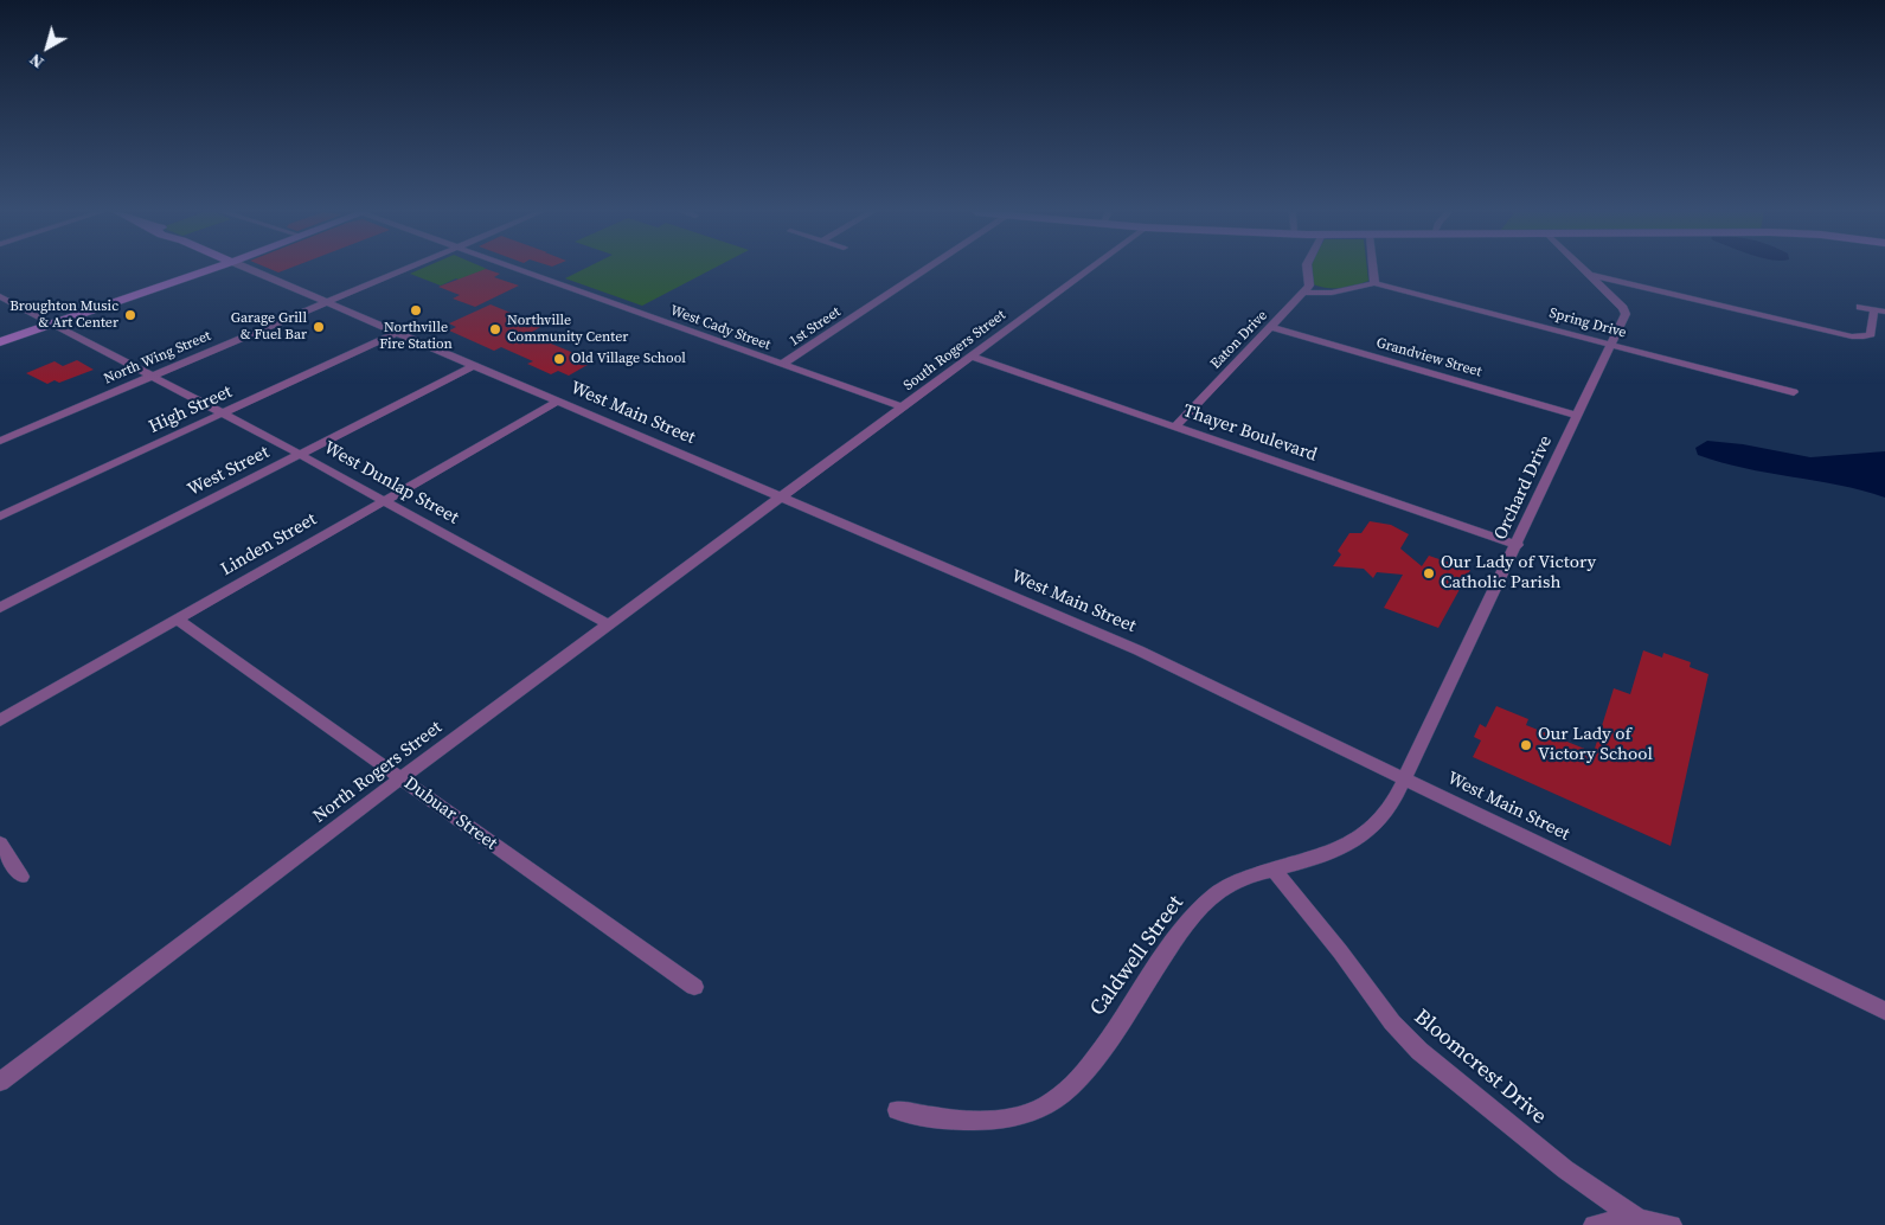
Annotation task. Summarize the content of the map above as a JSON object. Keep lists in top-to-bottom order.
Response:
{
  "streets": {
    "street": [
      "Spring Drive",
      "1st Street",
      "West Cady Street",
      "Eaton Drive",
      "South Rogers Street",
      "North Wing Street",
      "Grandview Street",
      "High Street",
      "West Main Street",
      "Thayer Boulevard",
      "West Street",
      "West Dunlap Street",
      "Orchard Drive",
      "Linden Street",
      "North Rogers Street",
      "Dubuar Street",
      "Caldwell Street",
      "Bloomcrest Drive"
    ]
  },
  "crossings": [
    ["Spring Drive", "Orchard Drive"],
    ["1st Street", "West Cady Street"],
    ["West Cady Street", "South Rogers Street"],
    ["Eaton Drive", "Grandview Street"],
    ["Eaton Drive", "Thayer Boulevard"],
    ["South Rogers Street", "West Main Street"],
    ["South Rogers Street", "Thayer Boulevard"],
    ["South Rogers Street", "North Rogers Street"],
    ["North Wing Street", "West Main Street"],
    ["North Wing Street", "West Dunlap Street"],
    ["Grandview Street", "Orchard Drive"],
    ["High Street", "West Main Street"],
    ["High Street", "West Dunlap Street"],
    ["West Main Street", "West Street"],
    ["West Main Street", "Orchard Drive"],
    ["West Main Street", "Linden Street"],
    ["West Main Street", "North Rogers Street"],
    ["West Main Street", "Caldwell Street"],
    ["Thayer Boulevard", "Orchard Drive"],
    ["West Street", "West Dunlap Street"],
    ["West Dunlap Street", "Linden Street"],
    ["West Dunlap Street", "North Rogers Street"],
    ["Orchard Drive", "Caldwell Street"],
    ["Linden Street", "Dubuar Street"],
    ["North Rogers Street", "Dubuar Street"],
    ["Caldwell Street", "Bloomcrest Drive"]
  ],
  "places": [
    "Northville Fire Station",
    "Broughton Music & Art Center",
    "Garage Grill & Fuel Bar",
    "Northville Community Center",
    "Old Village School",
    "Our Lady of Victory Catholic Parish",
    "Our Lady of Victory School"
  ],
  "north": "bottom left"
}
